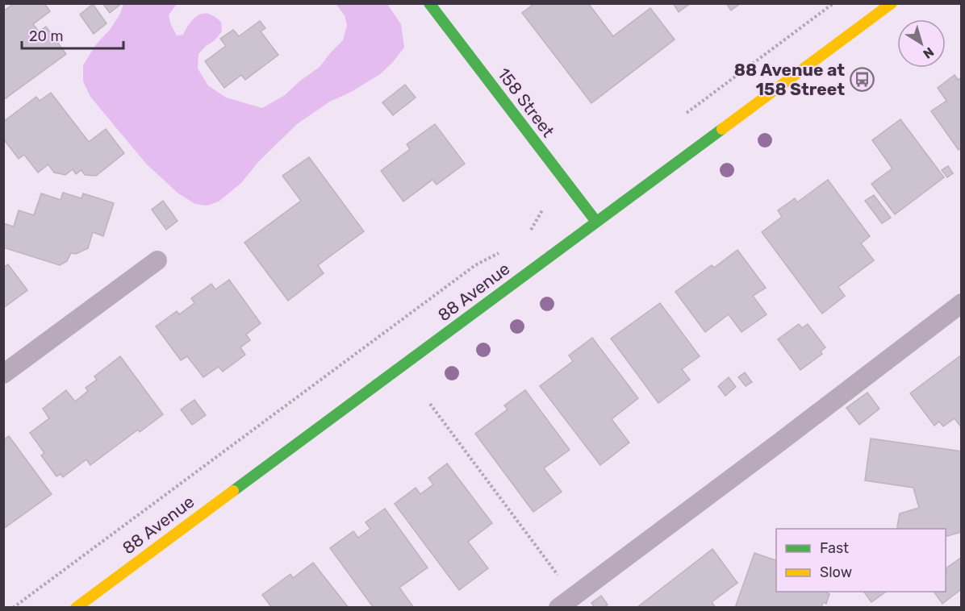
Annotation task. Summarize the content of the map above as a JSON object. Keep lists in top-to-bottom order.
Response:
{
  "streets": {
    "main road": ["158 Street", "88 Avenue"]
  },
  "crossings": [
    ["158 Street", "88 Avenue"]
  ],
  "places": {
    "bus stop": ["88 Avenue at 158 Street"]
  },
  "legend": ["Fast", "Slow"],
  "scale_bar": "20 m",
  "north": "bottom right"
}
